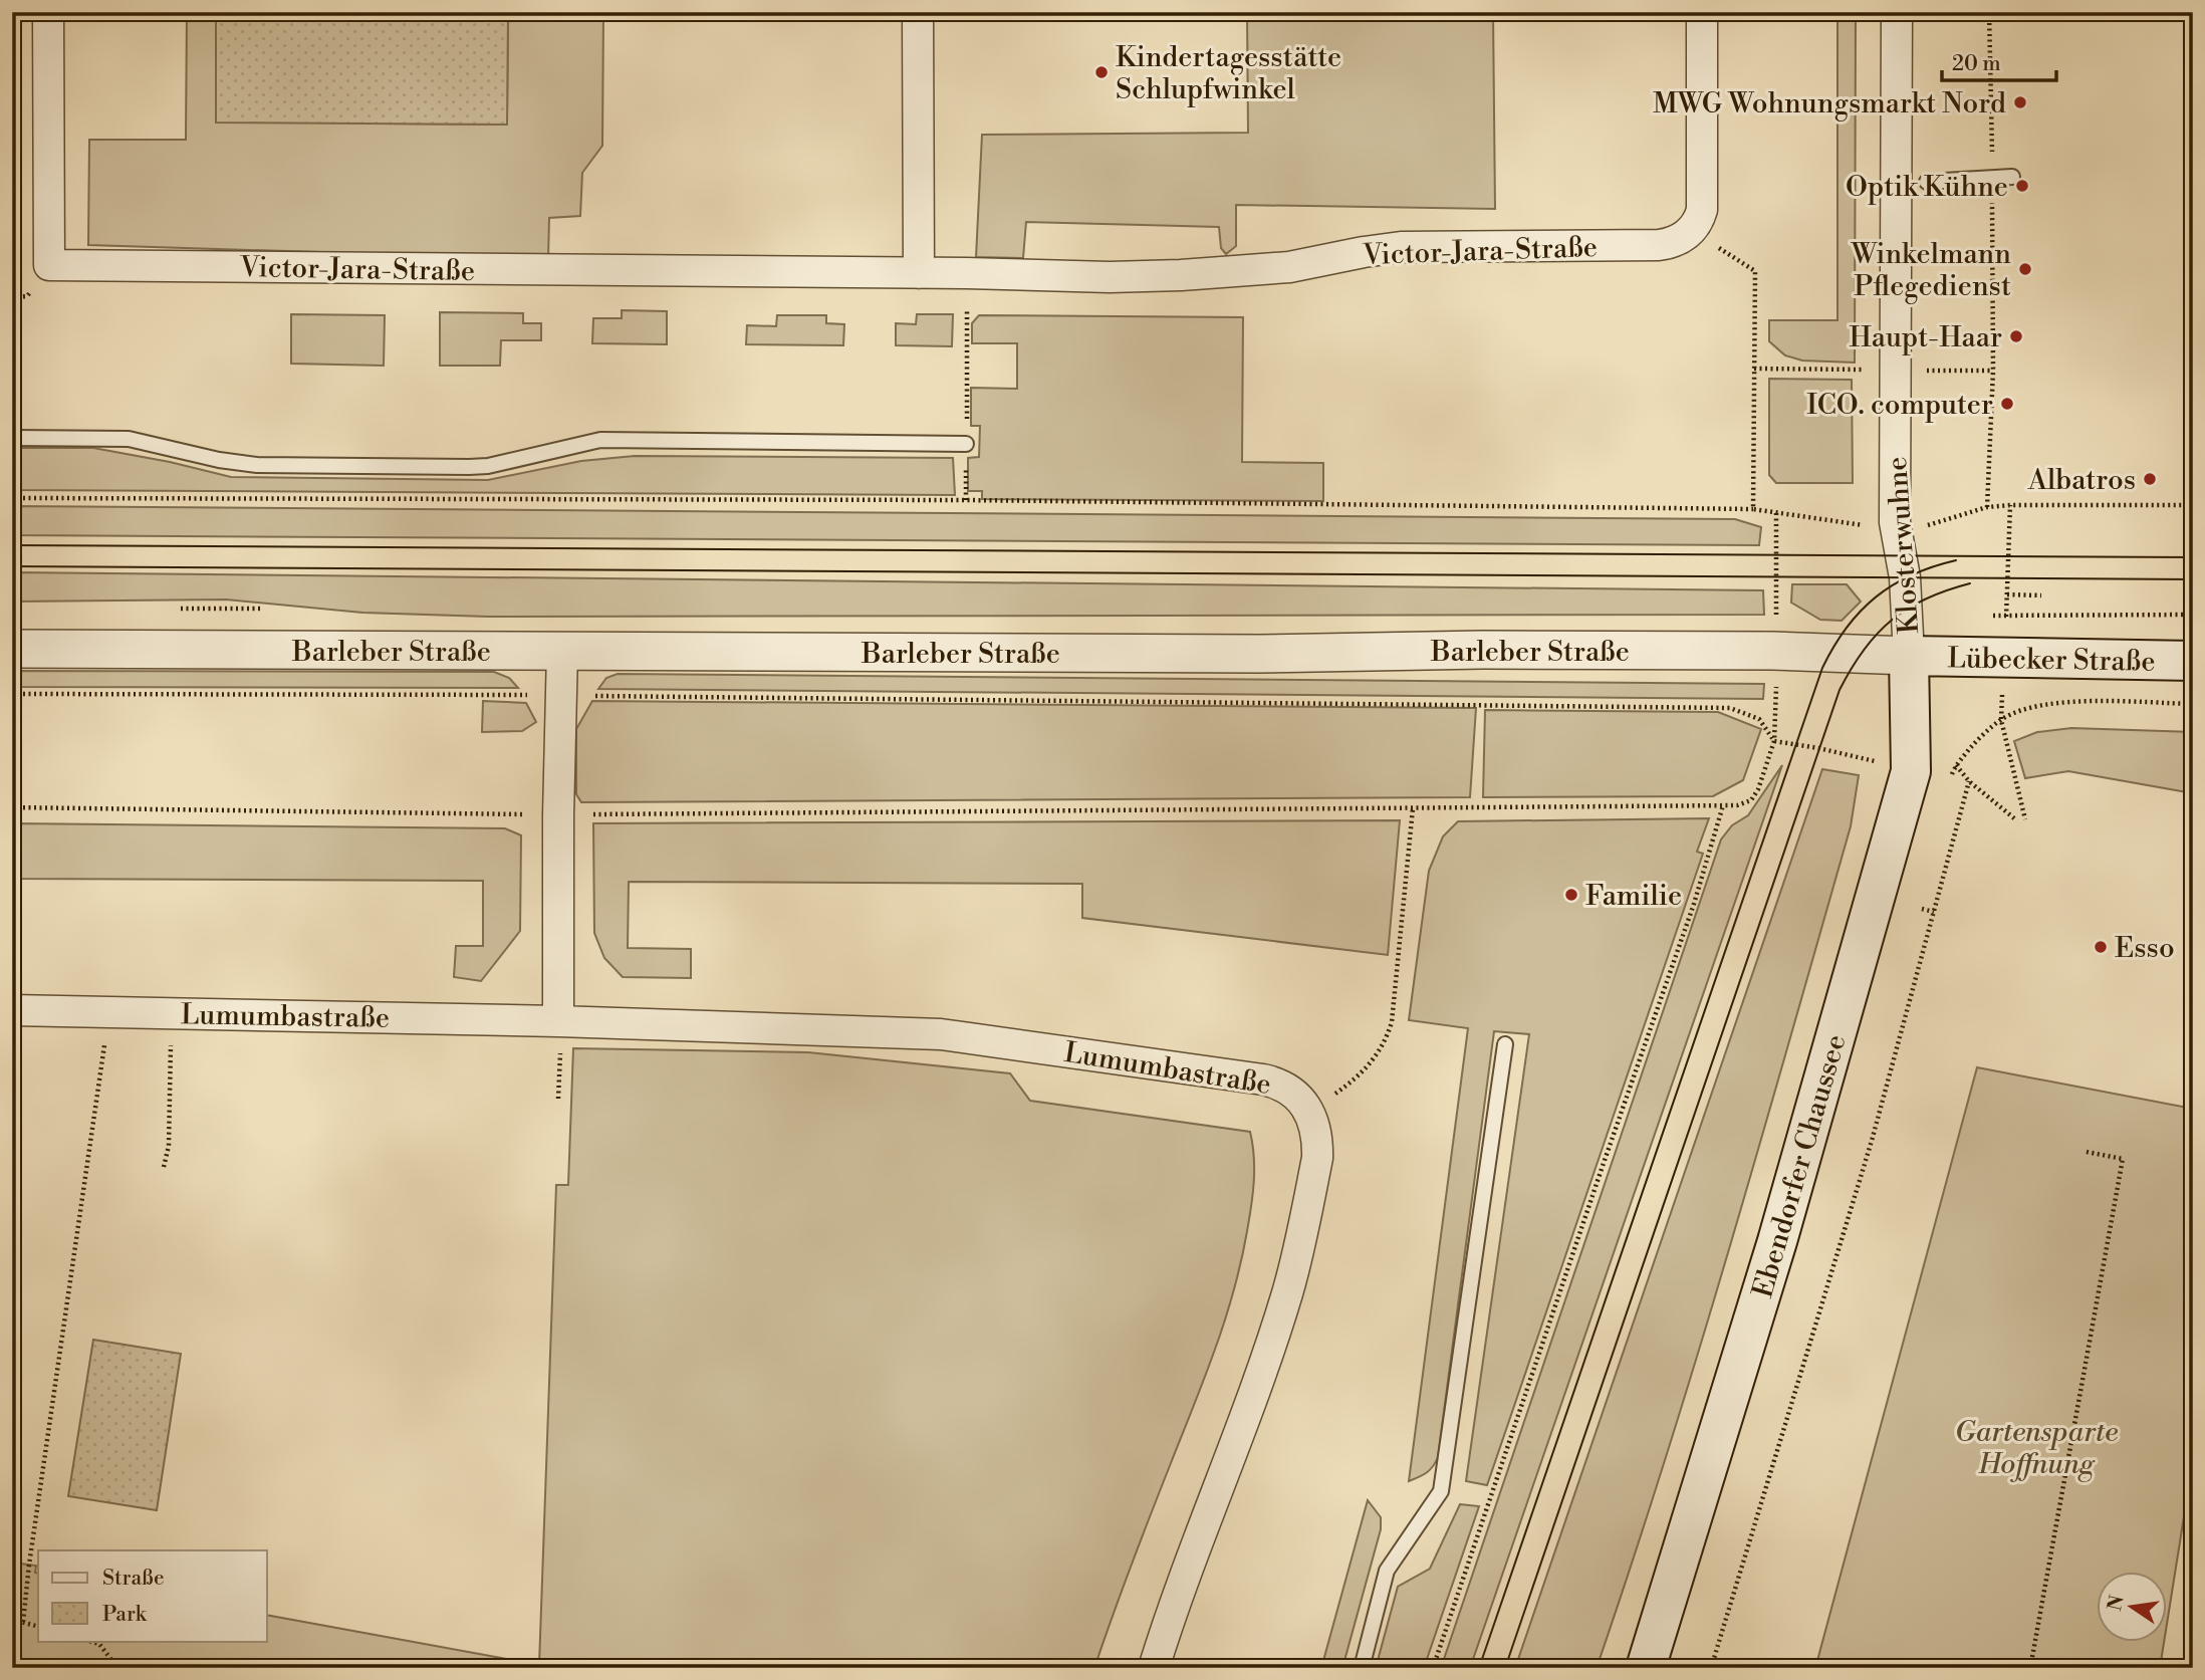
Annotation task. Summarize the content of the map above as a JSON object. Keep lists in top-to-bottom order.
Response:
{
  "streets": {
    "main road": ["Lübecker Straße", "Ebendorfer Chaussee"],
    "street": [
      "Victor-Jara-Straße",
      "Klosterwuhne",
      "Barleber Straße",
      "Lumumbastraße"
    ]
  },
  "crossings": [
    ["Klosterwuhne", "Barleber Straße"],
    ["Klosterwuhne", "Lübecker Straße"],
    ["Klosterwuhne", "Ebendorfer Chaussee"],
    ["Barleber Straße", "Lübecker Straße"],
    ["Barleber Straße", "Ebendorfer Chaussee"],
    ["Lübecker Straße", "Ebendorfer Chaussee"]
  ],
  "parks": ["Gartensparte Hoffnung"],
  "places": [
    "Kindertagesstätte Schlupfwinkel",
    "MWG Wohnungsmarkt Nord",
    "Optik Kühne",
    "Winkelmann Pflegedienst",
    "Haupt-Haar",
    "ICO. computer",
    "Albatros",
    "Familie",
    "Esso"
  ],
  "legend": ["Straße", "Park"],
  "scale_bar": "20 m",
  "north": "left"
}
